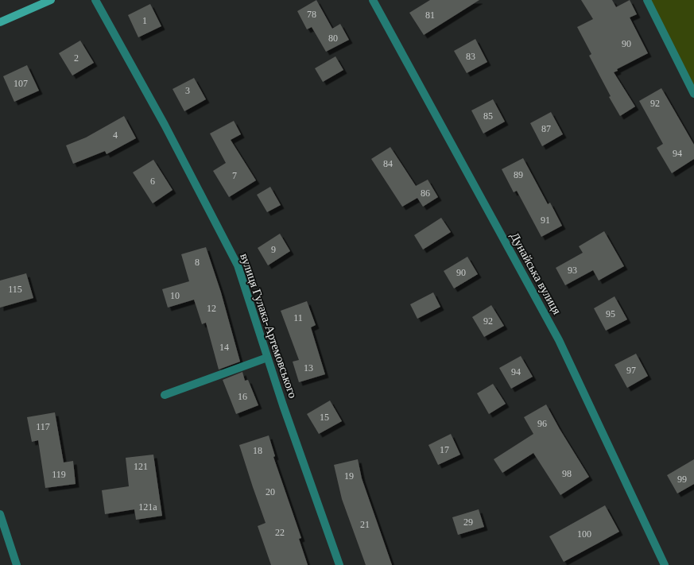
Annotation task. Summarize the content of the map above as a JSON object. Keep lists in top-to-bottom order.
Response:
{
  "streets": {
    "street": ["Дунайська вулиця", "вулиця Гулака-Артемовського"]
  },
  "house_numbers": [
    "78",
    "81",
    "1",
    "80",
    "90",
    "83",
    "2",
    "107",
    "3",
    "92",
    "85",
    "87",
    "4",
    "94",
    "84",
    "89",
    "7",
    "6",
    "86",
    "91",
    "9",
    "8",
    "93",
    "90",
    "115",
    "10",
    "12",
    "95",
    "11",
    "92",
    "14",
    "13",
    "97",
    "94",
    "16",
    "15",
    "96",
    "117",
    "17",
    "18",
    "121",
    "98",
    "119",
    "19",
    "99",
    "20",
    "121а",
    "29",
    "21",
    "22",
    "100"
  ]
}
